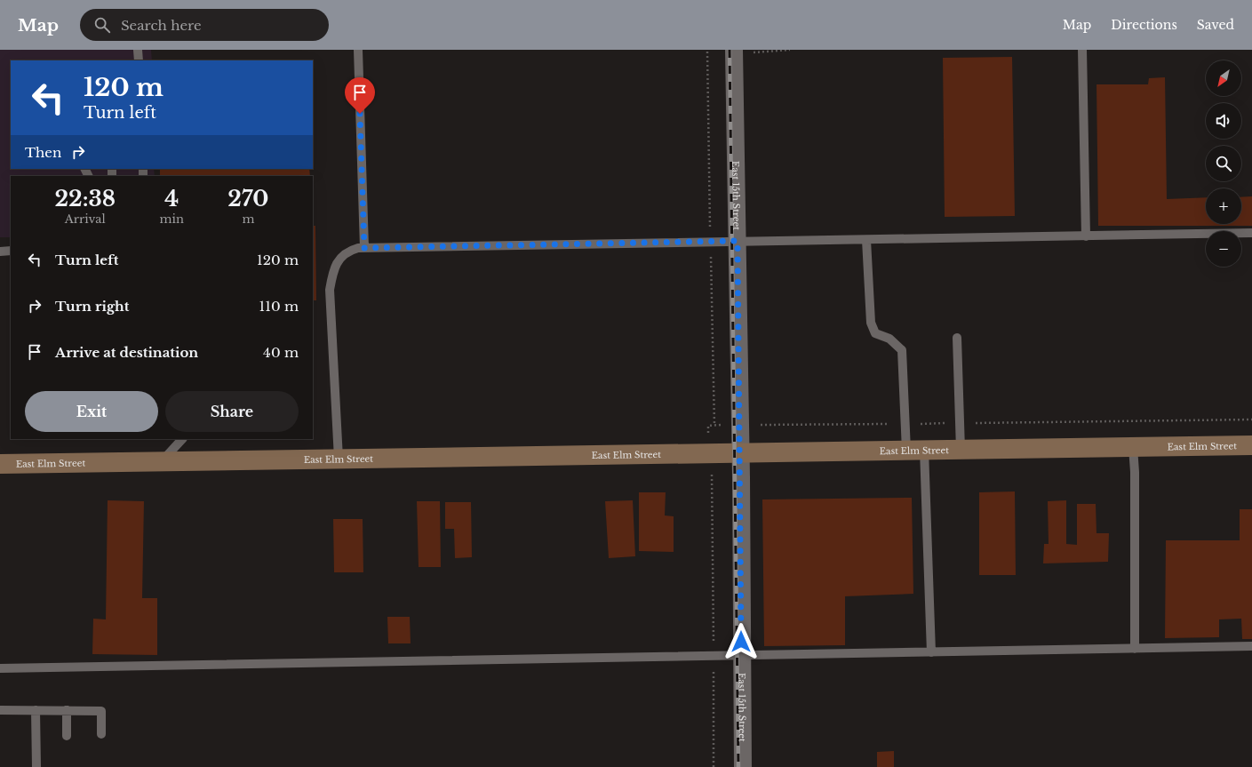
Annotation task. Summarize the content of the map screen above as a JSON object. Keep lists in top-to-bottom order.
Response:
{
  "streets": {
    "main road": ["East Elm Street"],
    "street": ["East 15th Street"]
  },
  "crossings": [
    ["East 15th Street", "East Elm Street"]
  ],
  "north": "bottom left",
  "page": {
    "header": "Map",
    "search": "Search here",
    "nav": ["Map", "Directions", "Saved"],
    "map_buttons": ["+", "−"],
    "turn": ["120 m", "Turn left"],
    "then": "Then",
    "eta": [
      "22:38",
      "Arrival",
      "4",
      "min",
      "270",
      "m"
    ],
    "list": [
      {
        "name": "Turn left",
        "value": "120 m"
      },
      {
        "name": "Turn right",
        "value": "110 m"
      },
      {
        "name": "Arrive at destination",
        "value": "40 m"
      }
    ],
    "buttons": ["Exit", "Share"]
  }
}
